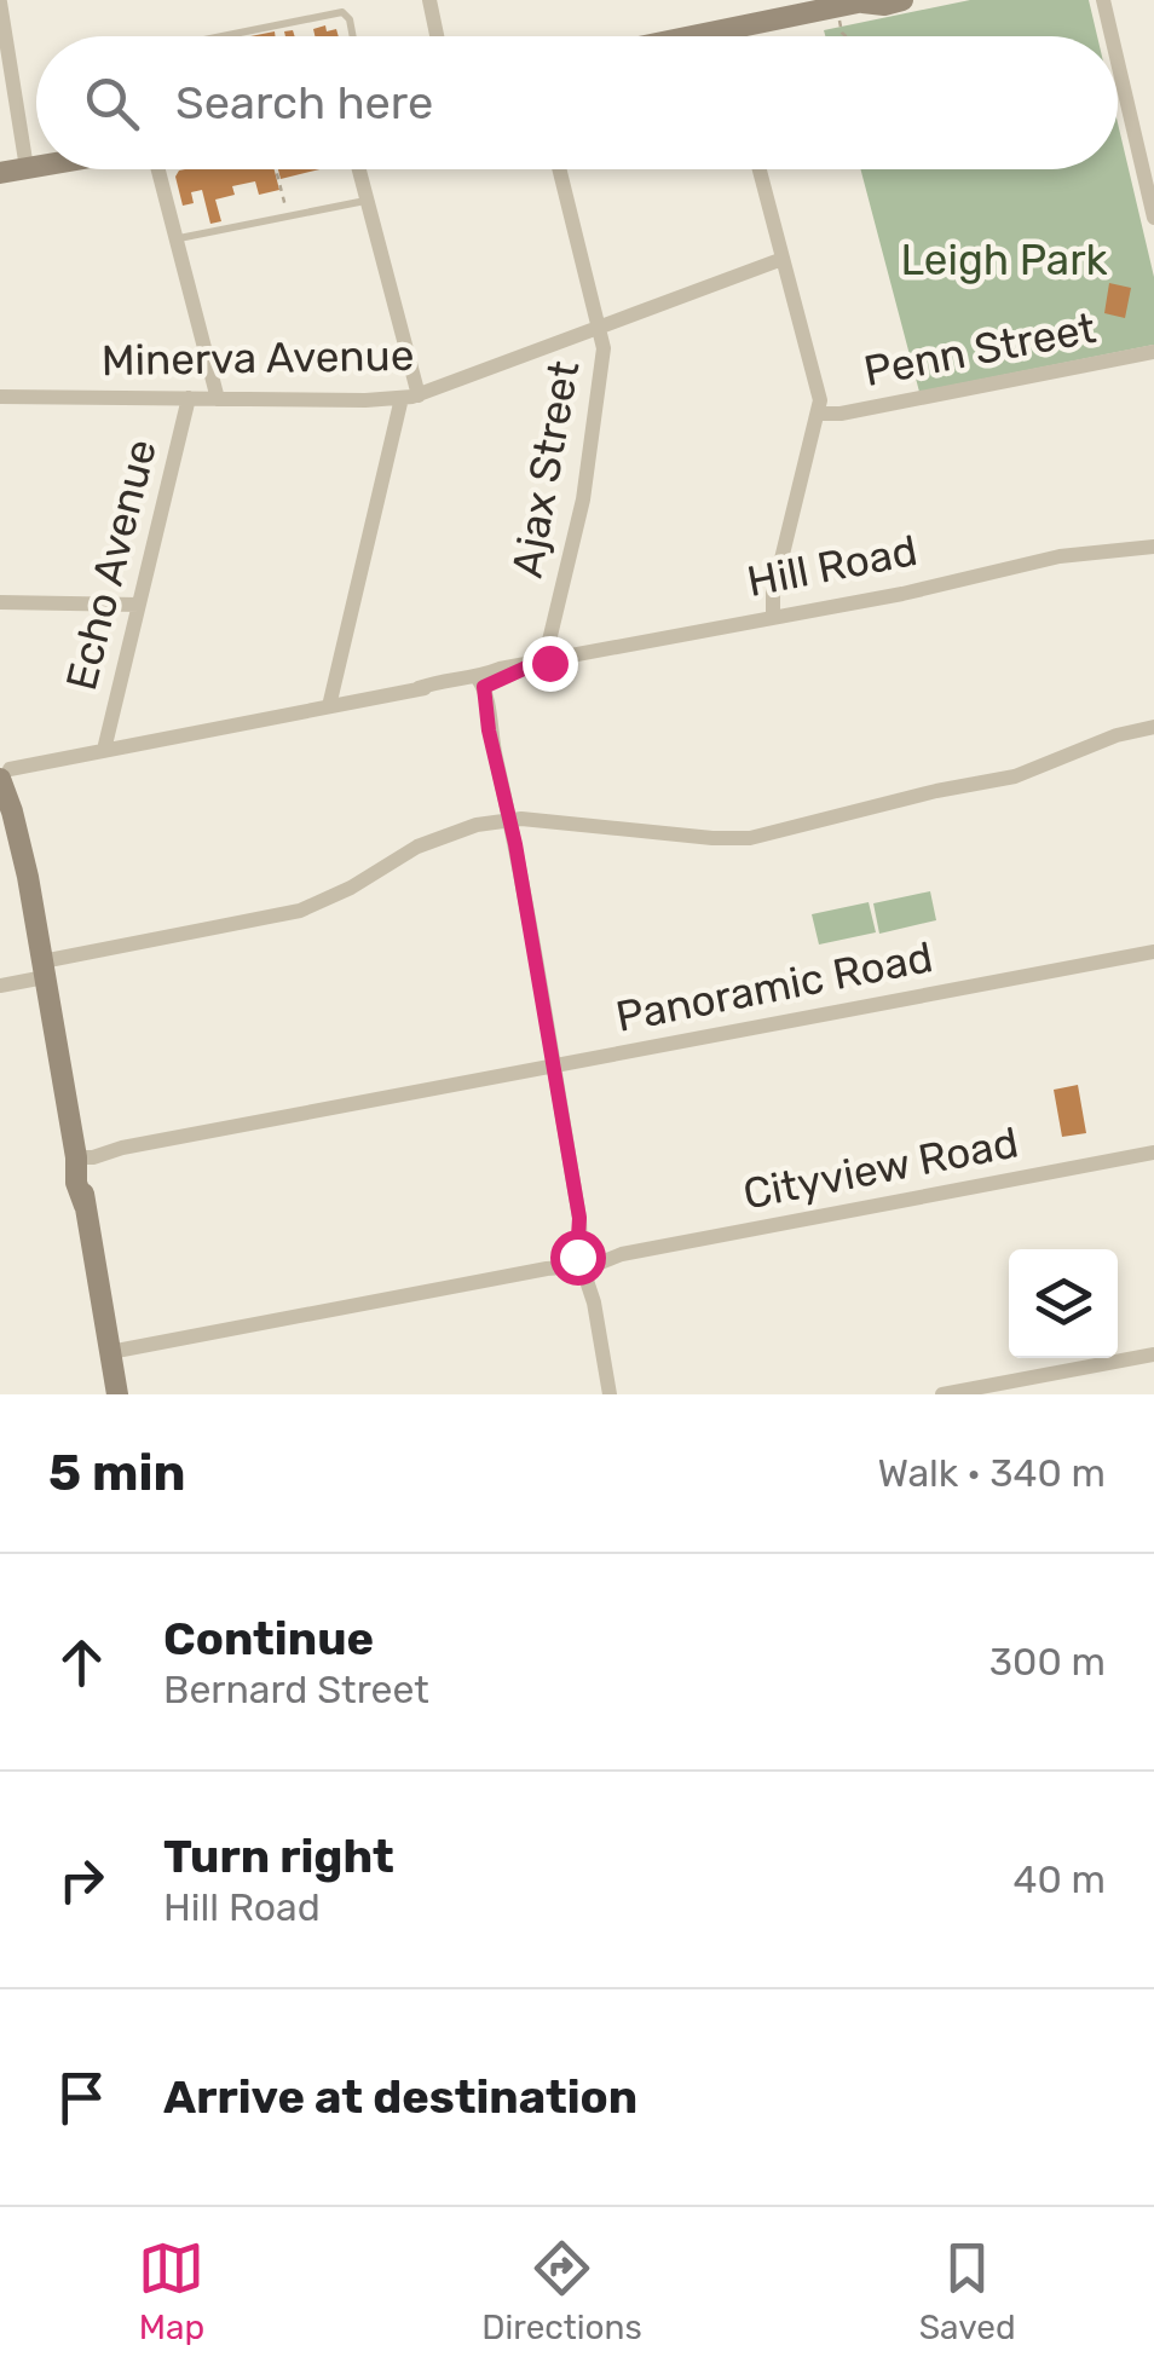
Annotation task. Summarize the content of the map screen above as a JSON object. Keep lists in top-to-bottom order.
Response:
{
  "streets": {
    "street": [
      "Penn Street",
      "Minerva Avenue",
      "Ajax Street",
      "Echo Avenue",
      "Hill Road",
      "Panoramic Road",
      "Cityview Road"
    ]
  },
  "crossings": [
    ["Minerva Avenue", "Ajax Street"],
    ["Minerva Avenue", "Echo Avenue"],
    ["Ajax Street", "Hill Road"],
    ["Echo Avenue", "Hill Road"]
  ],
  "parks": ["Leigh Park"],
  "page": {
    "search": "Search here",
    "heading": ["5 min", "Walk · 340 m"],
    "list": [
      ["Continue", "Bernard Street", "300 m"],
      ["Turn right", "Hill Road", "40 m"],
      "Arrive at destination"
    ],
    "nav": ["Map", "Directions", "Saved"]
  }
}
